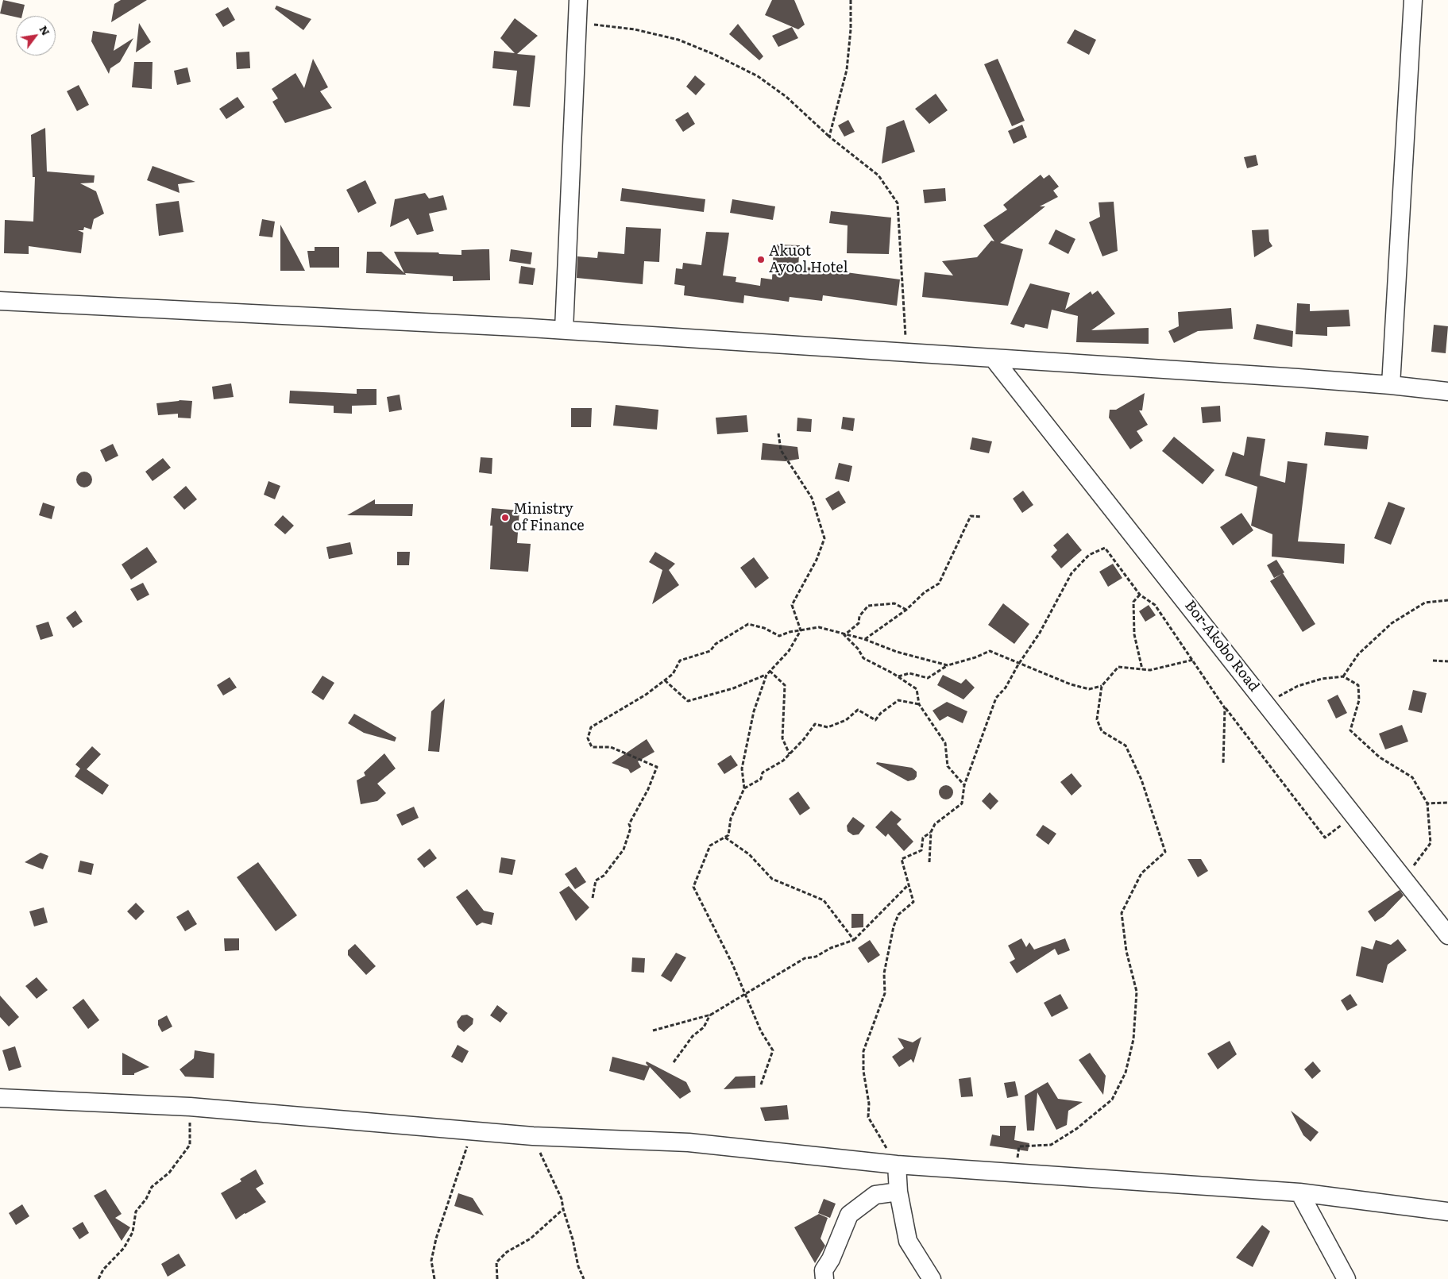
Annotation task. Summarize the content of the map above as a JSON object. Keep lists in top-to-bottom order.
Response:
{
  "streets": {
    "street": ["Bor-Akobo Road"]
  },
  "places": ["Akuot Ayool Hotel", "Ministry of Finance"],
  "north": "top right"
}
